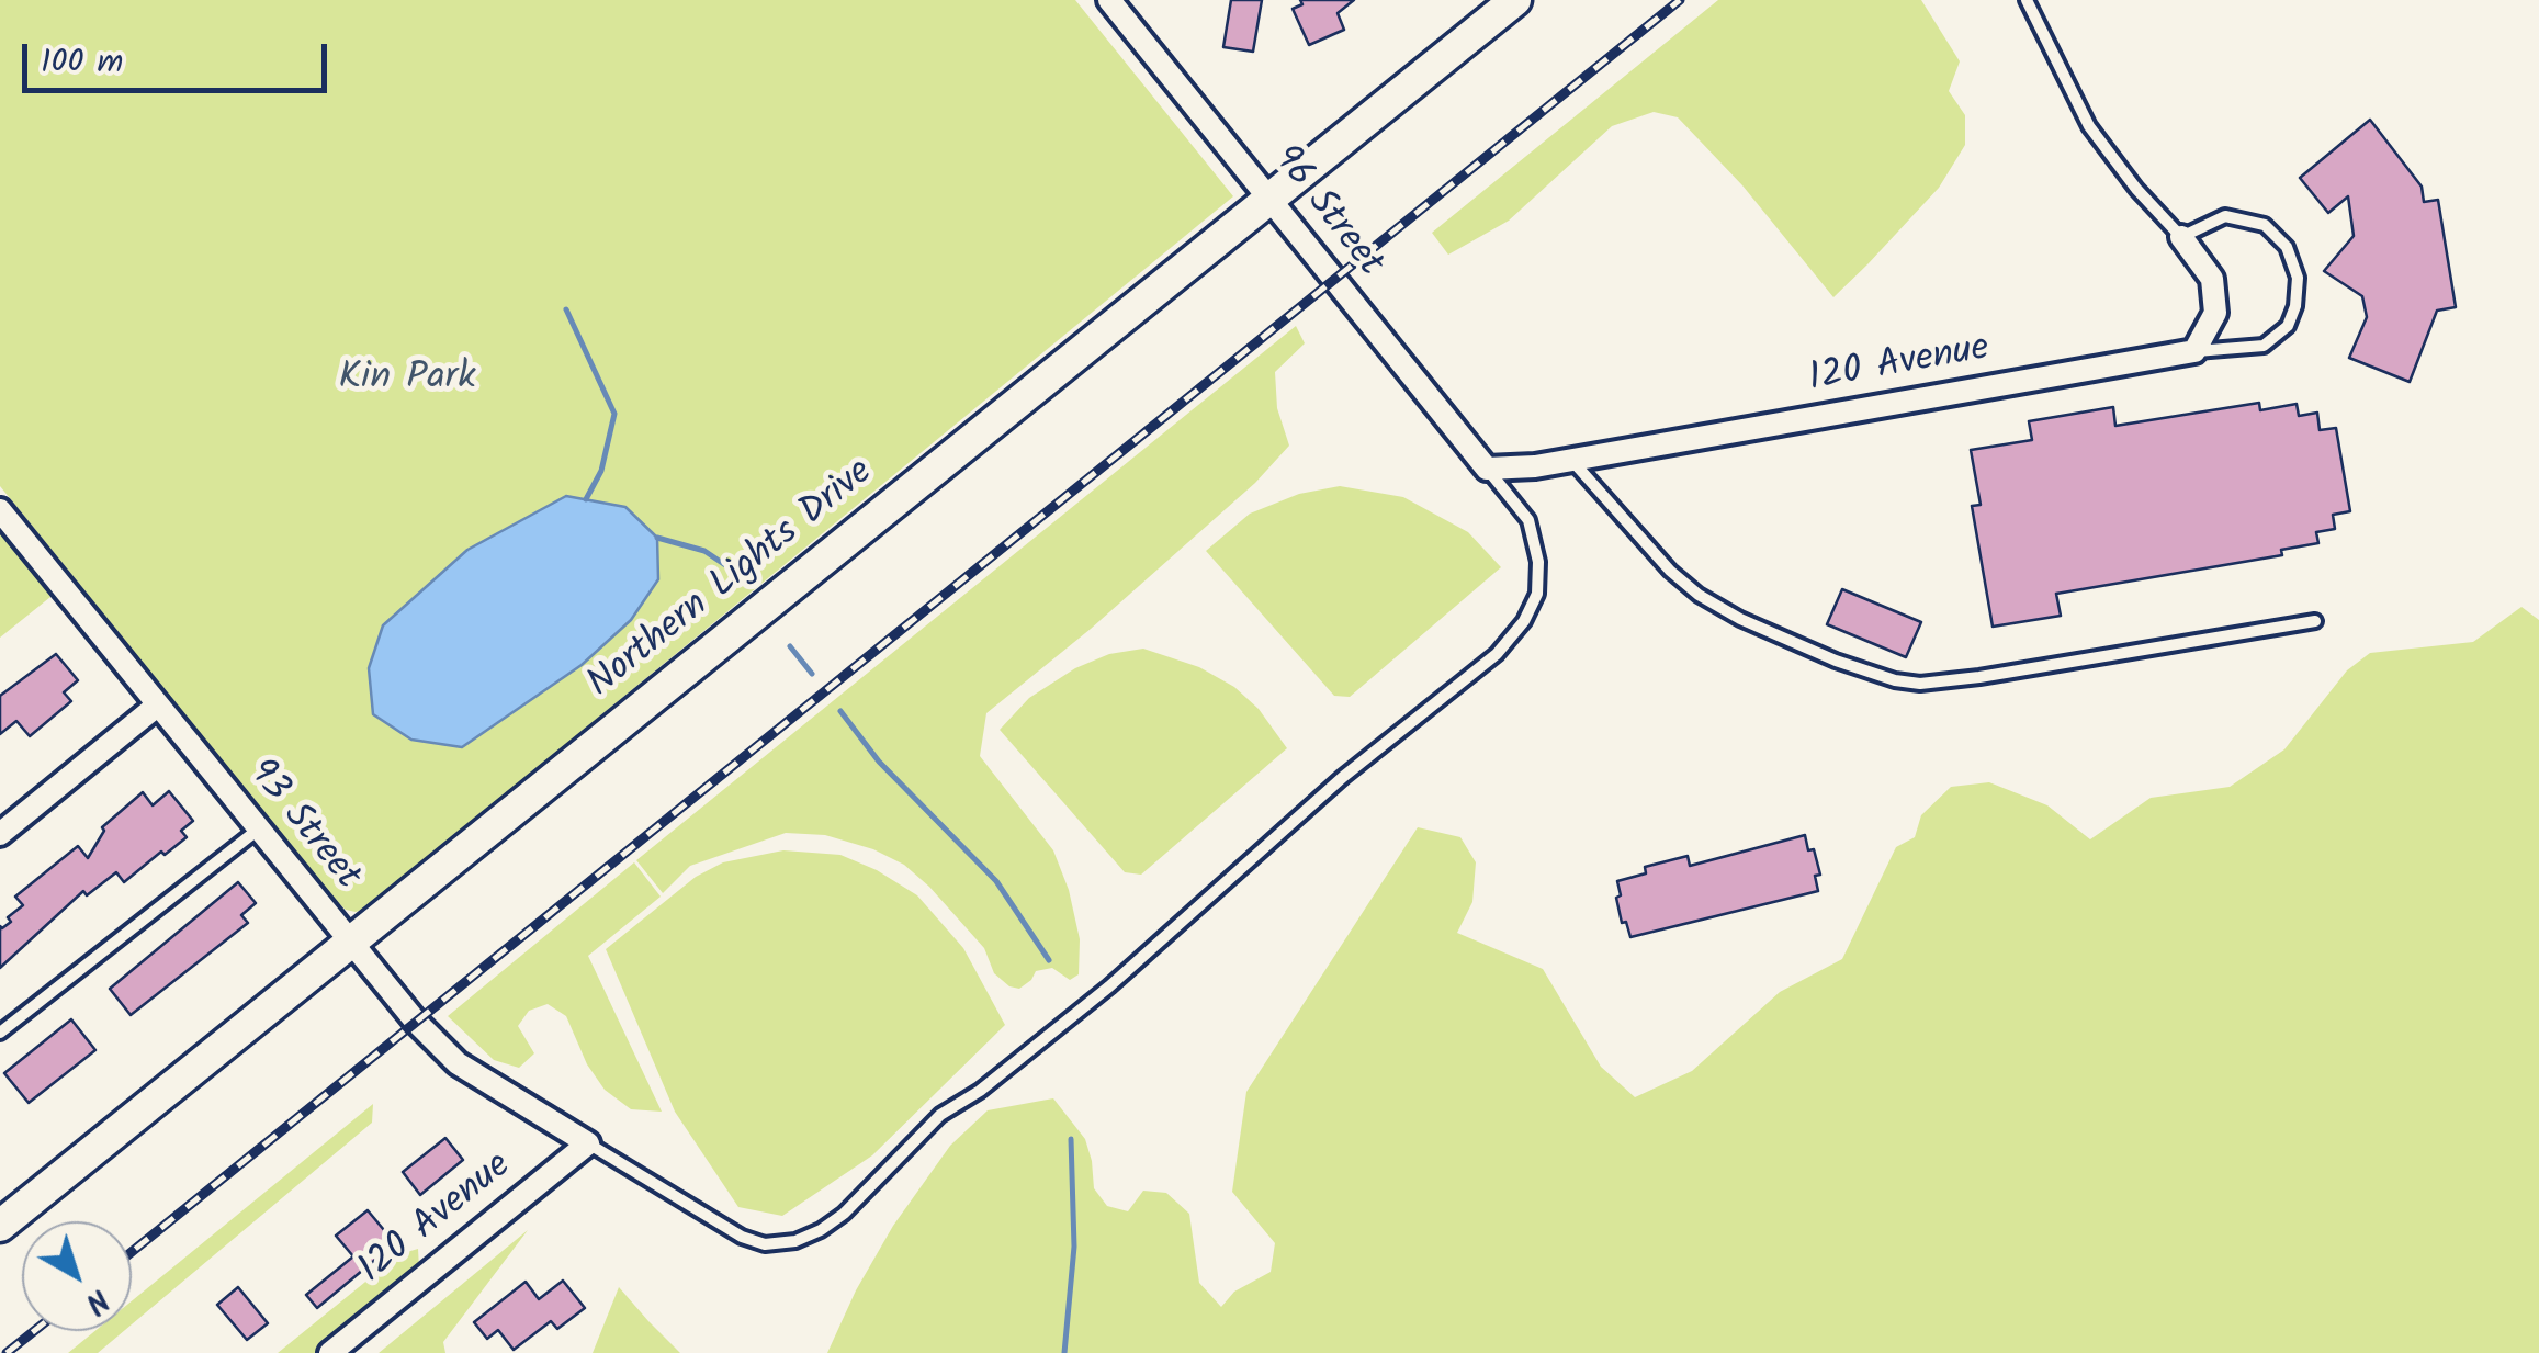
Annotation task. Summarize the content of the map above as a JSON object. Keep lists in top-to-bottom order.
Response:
{
  "streets": {
    "main road": ["Northern Lights Drive"],
    "street": ["96 Street", "120 Avenue", "93 Street"]
  },
  "crossings": [
    ["96 Street", "120 Avenue"],
    ["96 Street", "Northern Lights Drive"],
    ["120 Avenue", "93 Street"],
    ["Northern Lights Drive", "93 Street"]
  ],
  "parks": ["Kin Park"],
  "scale_bar": "100 m",
  "north": "bottom right"
}
